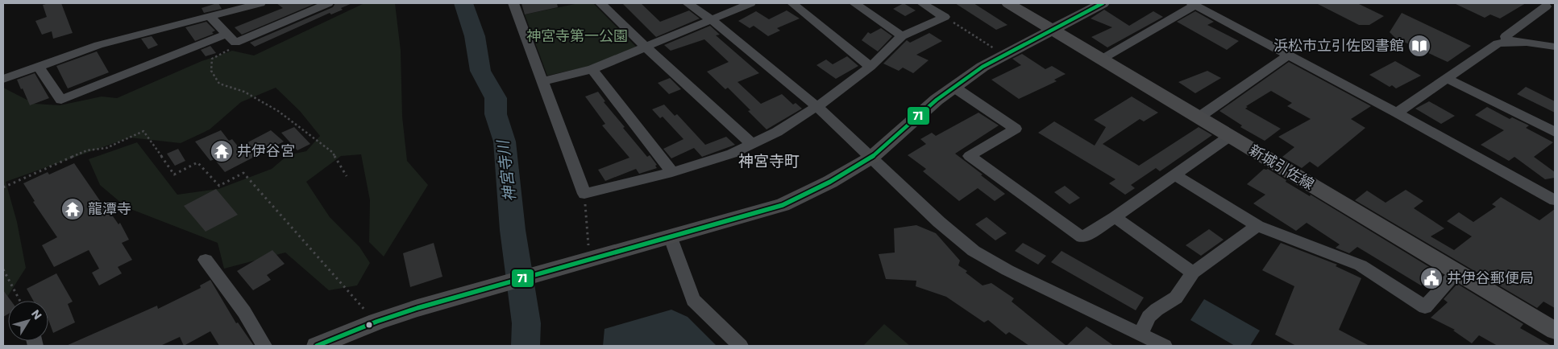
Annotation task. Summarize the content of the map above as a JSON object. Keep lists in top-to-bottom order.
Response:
{
  "streets": {
    "main road": ["新城引佐線"]
  },
  "districts": ["神宮寺町"],
  "water": ["神宮寺川"],
  "parks": ["神宮寺第一公園"],
  "places": {
    "library": ["浜松市立引佐図書館"],
    "temple": ["井伊谷宮", "龍潭寺"],
    "public building": ["井伊谷郵便局"]
  },
  "lines": ["transit line 71"],
  "north": "top right"
}
